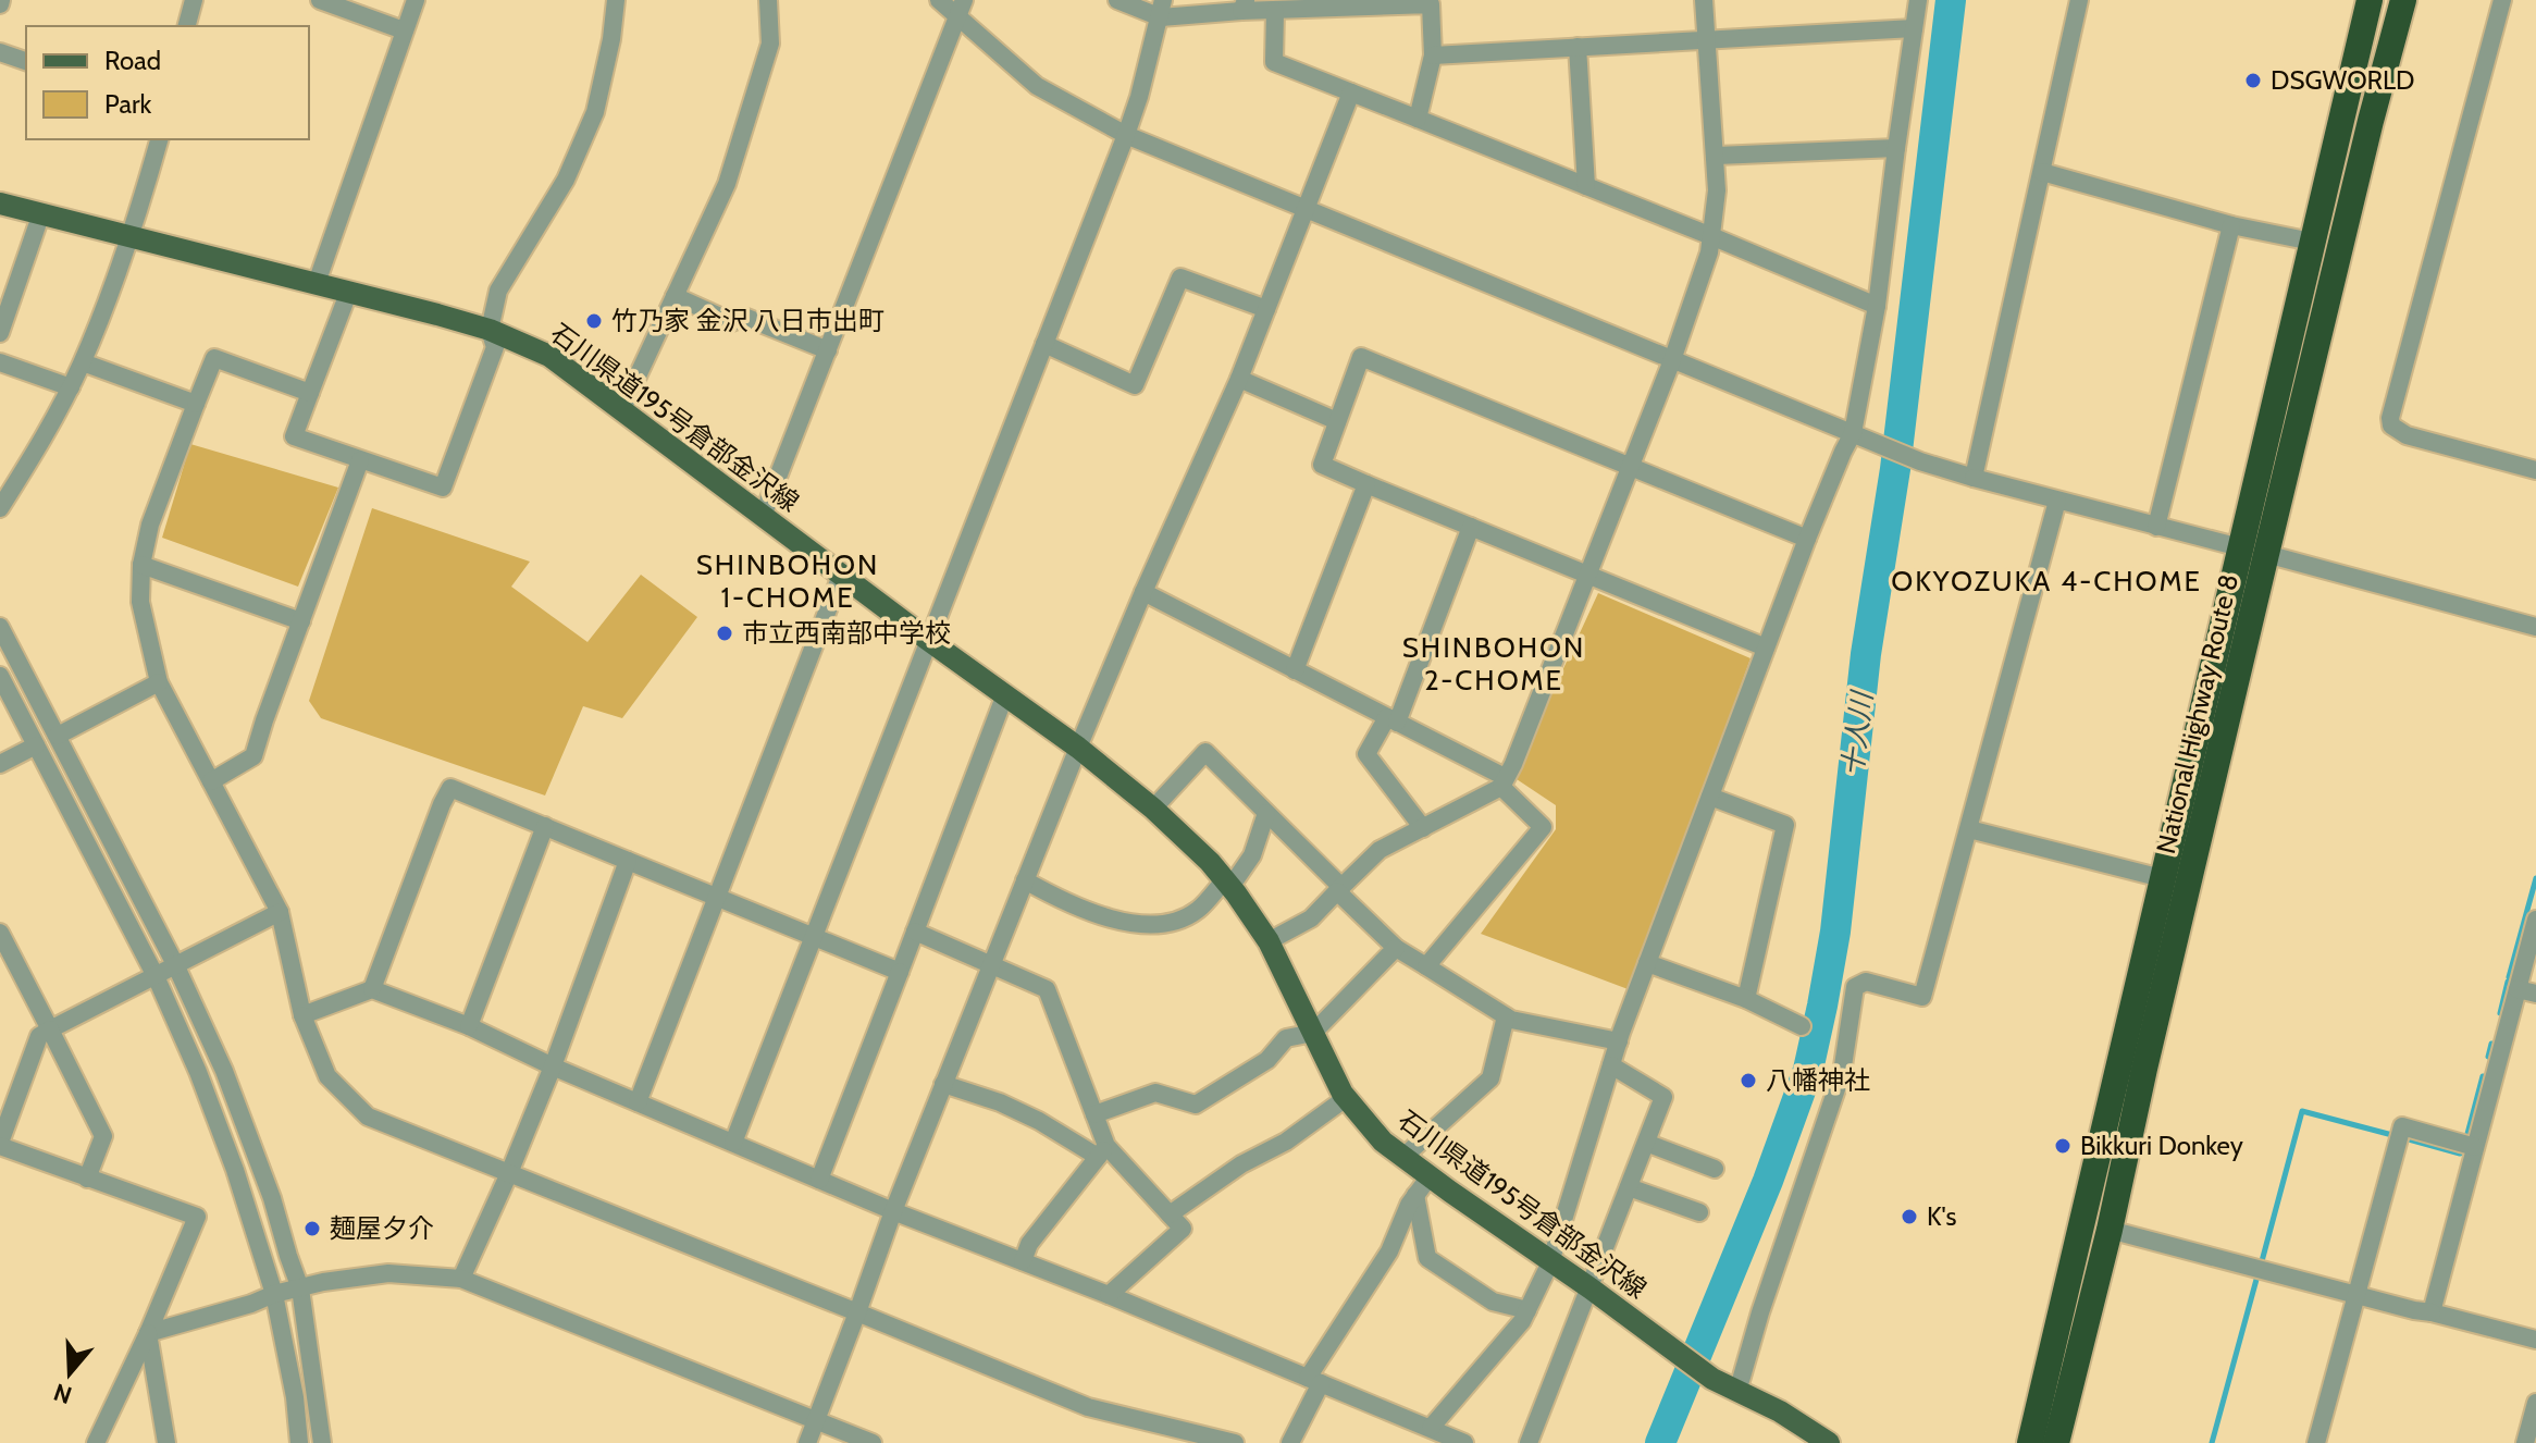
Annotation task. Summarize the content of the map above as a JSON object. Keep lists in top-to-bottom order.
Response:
{
  "streets": {
    "highway": ["National Highway Route 8"],
    "main road": ["石川県道195号倉部金沢線"]
  },
  "districts": ["SHINBOHON 1-CHOME", "OKYOZUKA 4-CHOME", "SHINBOHON 2-CHOME"],
  "water": ["十人川"],
  "places": [
    "DSGWORLD",
    "竹乃家 金沢 八日市出町",
    "市立西南部中学校",
    "八幡神社",
    "Bikkuri Donkey",
    "K's",
    "麺屋夕介"
  ],
  "legend": ["Road", "Park"],
  "north": "bottom"
}
